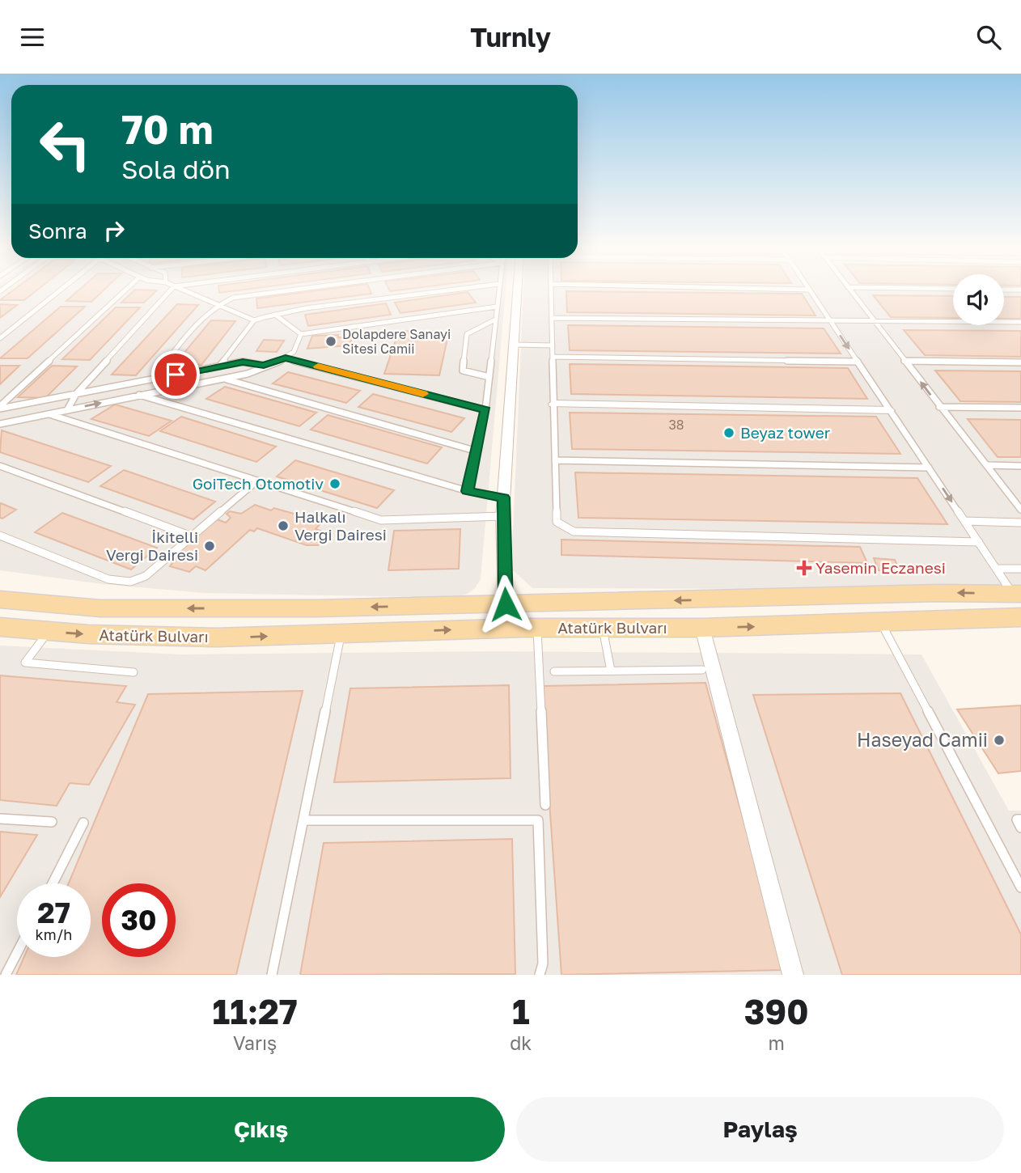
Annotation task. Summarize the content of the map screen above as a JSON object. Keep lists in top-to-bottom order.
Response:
{
  "streets": {
    "main road": ["Atatürk Bulvarı"]
  },
  "places": {
    "other": [
      "Dolapdere Sanayi Sitesi Camii",
      "Beyaz tower",
      "GoiTech Otomotiv",
      "Halkalı Vergi Dairesi",
      "İkitelli Vergi Dairesi",
      "Haseyad Camii"
    ],
    "health": ["Yasemin Eczanesi"]
  },
  "house_numbers": ["38"],
  "page": {
    "header": "Turnly",
    "turn": ["70 m", "Sola dön"],
    "then": "Sonra",
    "speed": "27 km/h",
    "limit": "30",
    "eta": [
      "11:27",
      "Varış",
      "1",
      "dk",
      "390",
      "m"
    ],
    "buttons": ["Çıkış", "Paylaş"]
  }
}
